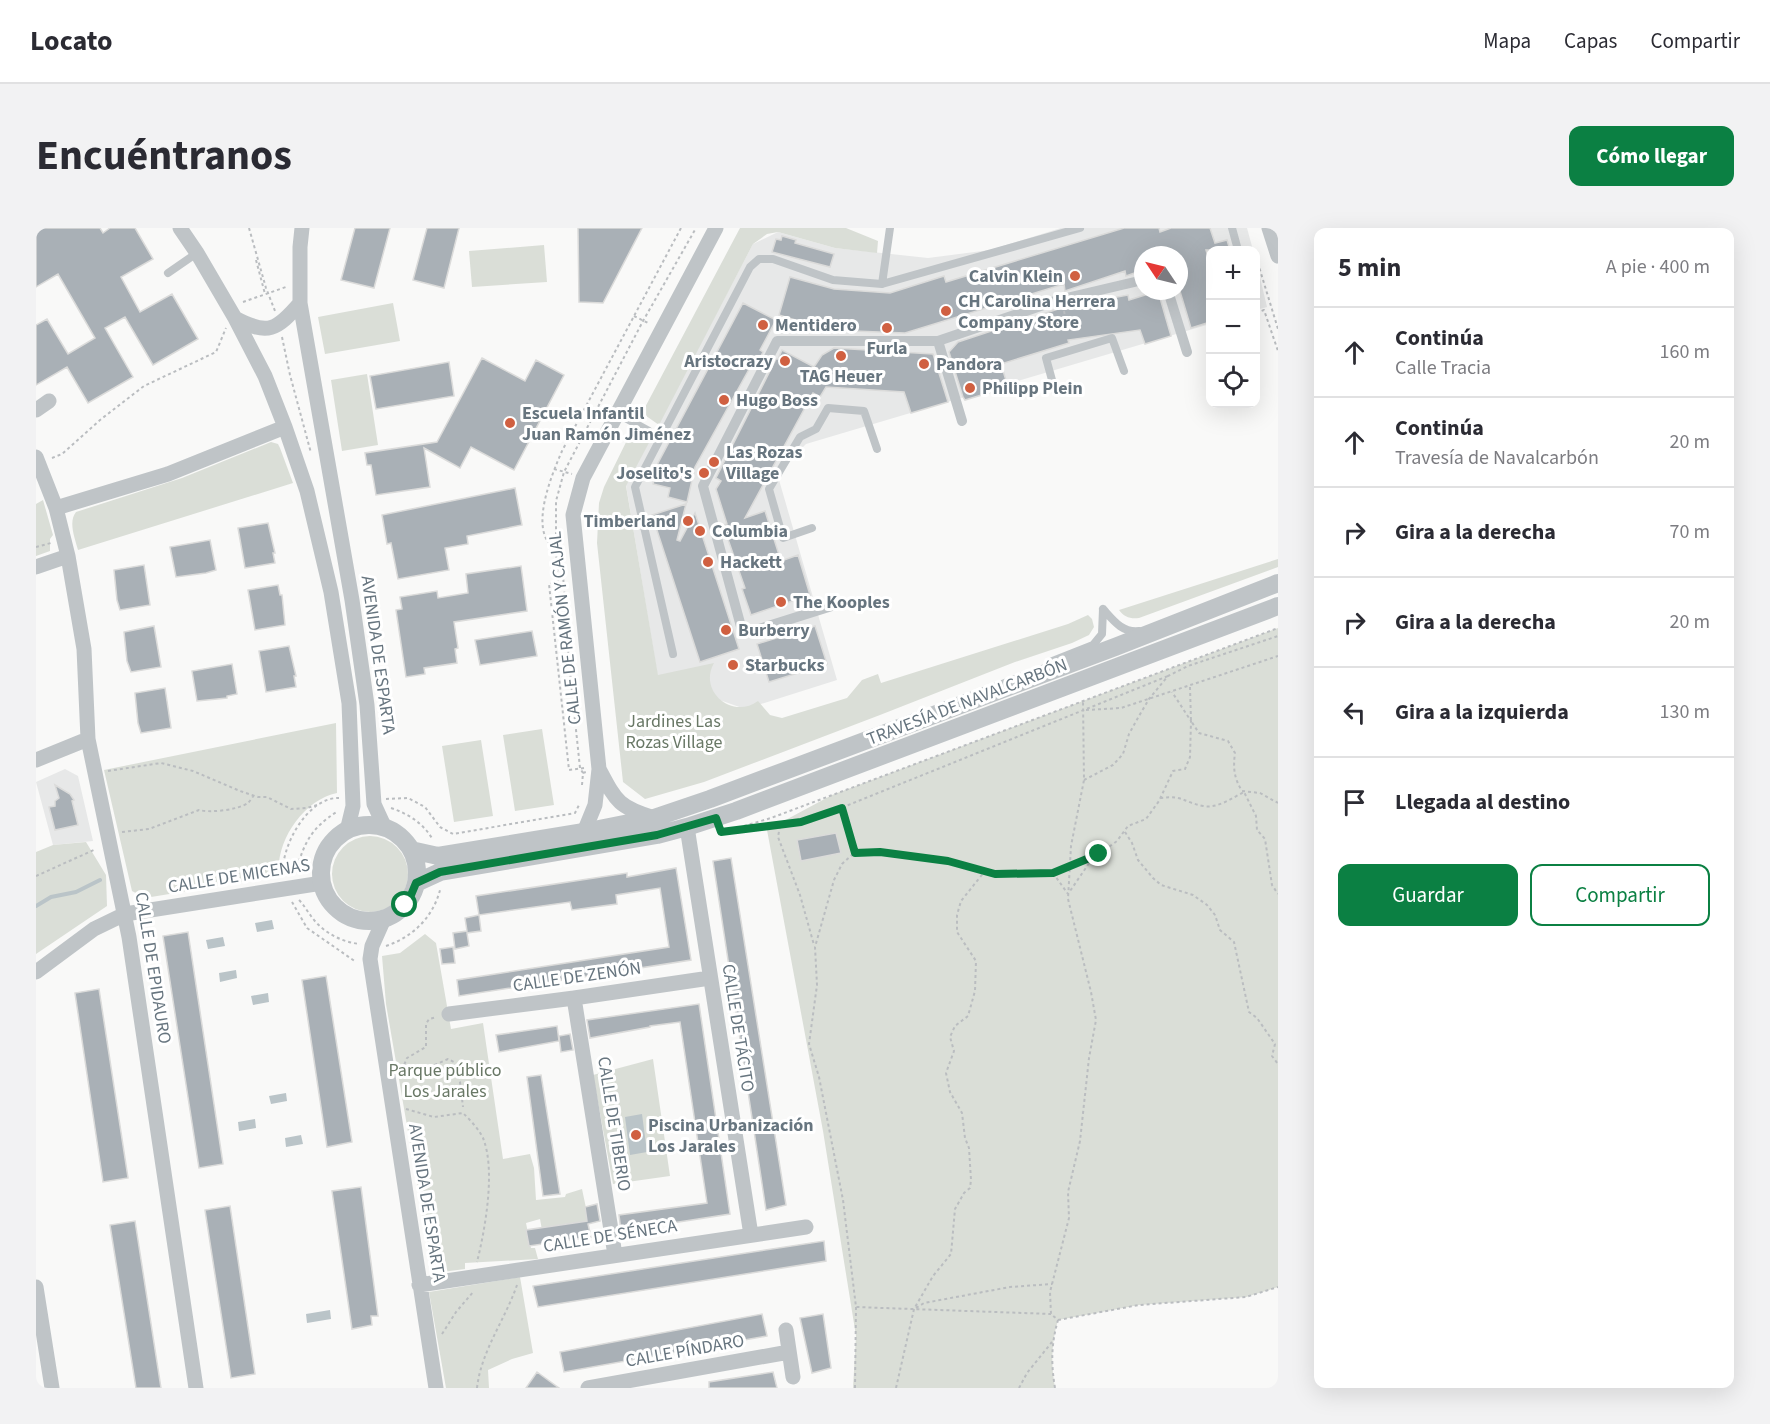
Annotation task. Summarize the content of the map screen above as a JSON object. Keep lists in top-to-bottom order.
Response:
{
  "streets": {
    "street": [
      "CALLE DE RAMÓN Y CAJAL",
      "AVENIDA DE ESPARTA",
      "TRAVESÍA DE NAVALCARBÓN",
      "CALLE DE MICENAS",
      "CALLE DE EPIDAURO",
      "CALLE DE ZENÓN",
      "CALLE DE TÁCITO",
      "CALLE DE TIBERIO",
      "CALLE DE SÉNECA",
      "CALLE PÍNDARO"
    ]
  },
  "crossings": [
    ["CALLE DE RAMÓN Y CAJAL", "TRAVESÍA DE NAVALCARBÓN"],
    ["AVENIDA DE ESPARTA", "CALLE DE MICENAS"],
    ["AVENIDA DE ESPARTA", "CALLE DE SÉNECA"],
    ["TRAVESÍA DE NAVALCARBÓN", "CALLE DE TÁCITO"],
    ["CALLE DE MICENAS", "CALLE DE EPIDAURO"],
    ["CALLE DE ZENÓN", "CALLE DE TÁCITO"],
    ["CALLE DE ZENÓN", "CALLE DE TIBERIO"],
    ["CALLE DE TÁCITO", "CALLE DE SÉNECA"],
    ["CALLE DE TIBERIO", "CALLE DE SÉNECA"]
  ],
  "parks": ["Jardines Las Rozas Village", "Parque público Los Jarales"],
  "places": [
    "Calvin Klein",
    "CH Carolina Herrera Company Store",
    "Mentidero",
    "Furla",
    "TAG Heuer",
    "Aristocrazy",
    "Pandora",
    "Philipp Plein",
    "Hugo Boss",
    "Escuela Infantil Juan Ramón Jiménez",
    "Las Rozas Village",
    "Joselito's",
    "Timberland",
    "Columbia",
    "Hackett",
    "The Kooples",
    "Burberry",
    "Starbucks",
    "Piscina Urbanización Los Jarales"
  ],
  "north": "top left",
  "page": {
    "header": "Locato",
    "nav": ["Mapa", "Capas", "Compartir"],
    "title": "Encuéntranos",
    "buttons": [
      "Cómo llegar",
      ["Guardar", "Compartir"]
    ],
    "heading": ["5 min", "A pie · 400 m"],
    "map_buttons": ["+", "−"],
    "list": [
      ["Continúa", "Calle Tracia", "160 m"],
      ["Continúa", "Travesía de Navalcarbón", "20 m"],
      ["Gira a la derecha", "70 m"],
      ["Gira a la derecha", "20 m"],
      ["Gira a la izquierda", "130 m"],
      "Llegada al destino"
    ]
  }
}
